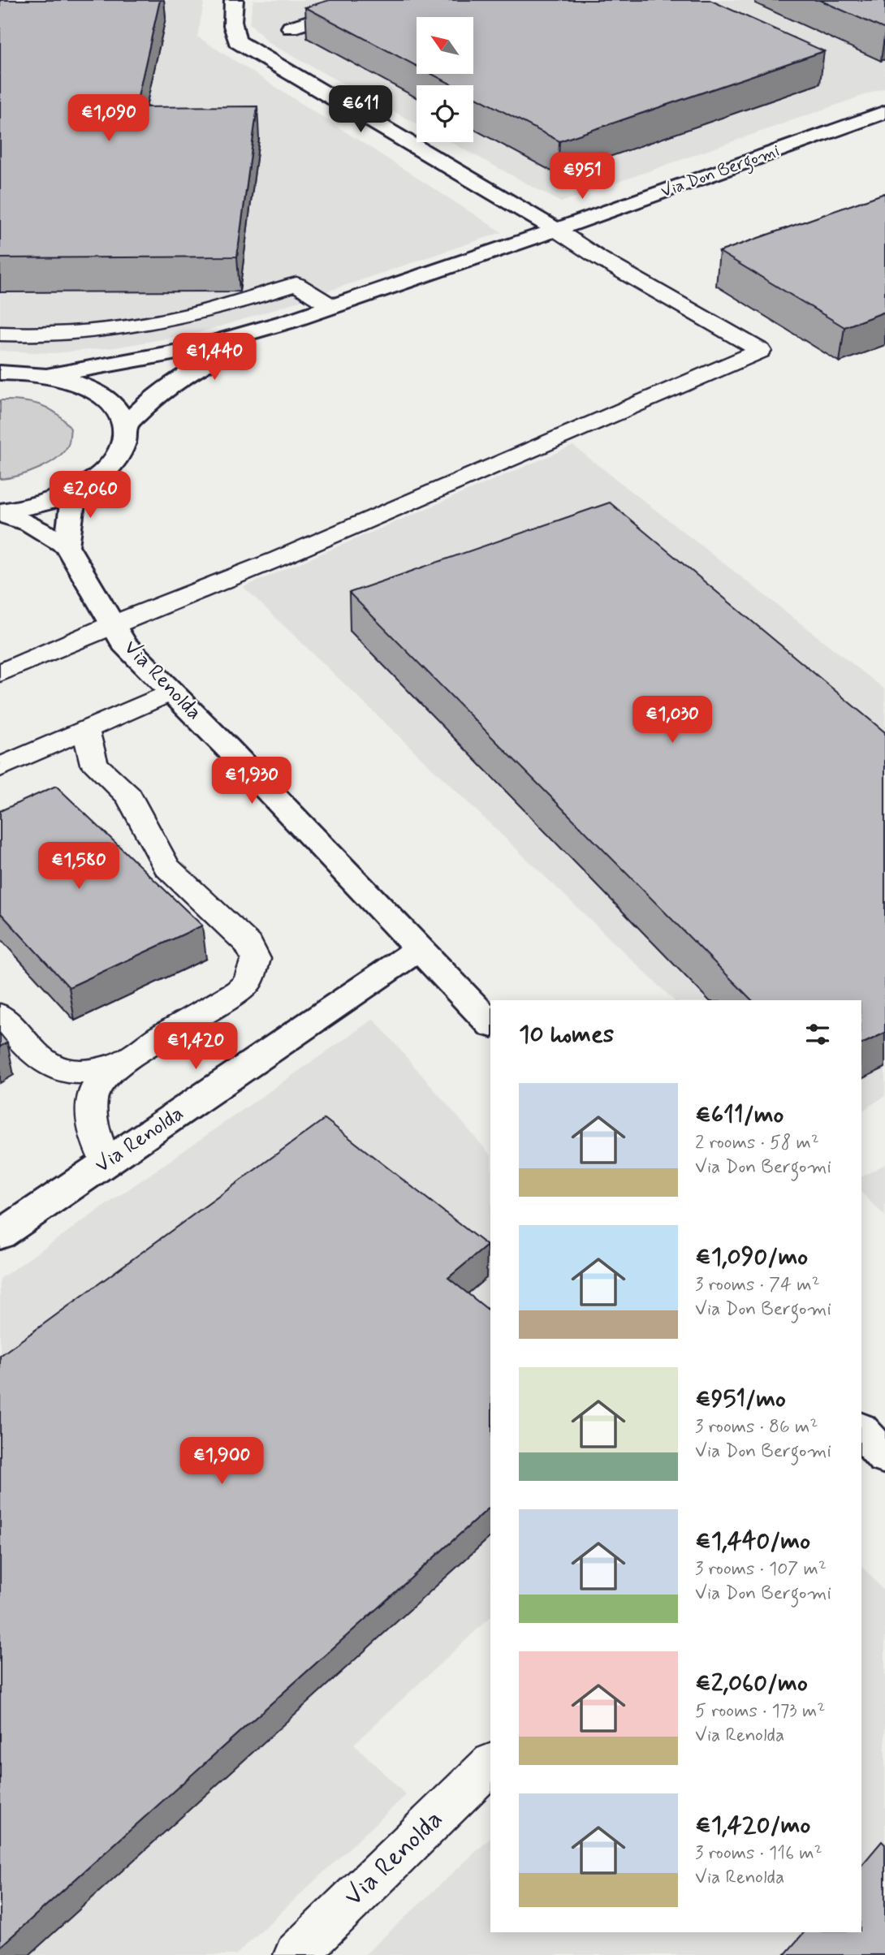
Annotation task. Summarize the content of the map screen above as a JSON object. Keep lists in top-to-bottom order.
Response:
{
  "streets": {
    "street": ["Via Don Bergomi", "Via Renolda"]
  },
  "north": "top left",
  "page": {
    "price": [
      "€611",
      "€1,090",
      "€951",
      "€1,440",
      "€2,060",
      "€1,030",
      "€1,930",
      "€1,580",
      "€1,420",
      "€1,900"
    ],
    "heading": "10 homes",
    "list": [
      {
        "name": "€611/mo",
        "note": "2 rooms · 58 m² · Via Don Bergomi"
      },
      {
        "name": "€1,090/mo",
        "note": "3 rooms · 74 m² · Via Don Bergomi"
      },
      {
        "name": "€951/mo",
        "note": "3 rooms · 86 m² · Via Don Bergomi"
      },
      {
        "name": "€1,440/mo",
        "note": "3 rooms · 107 m² · Via Don Bergomi"
      },
      {
        "name": "€2,060/mo",
        "note": "5 rooms · 173 m² · Via Renolda"
      },
      {
        "name": "€1,420/mo",
        "note": "3 rooms · 116 m² · Via Renolda"
      }
    ]
  }
}
